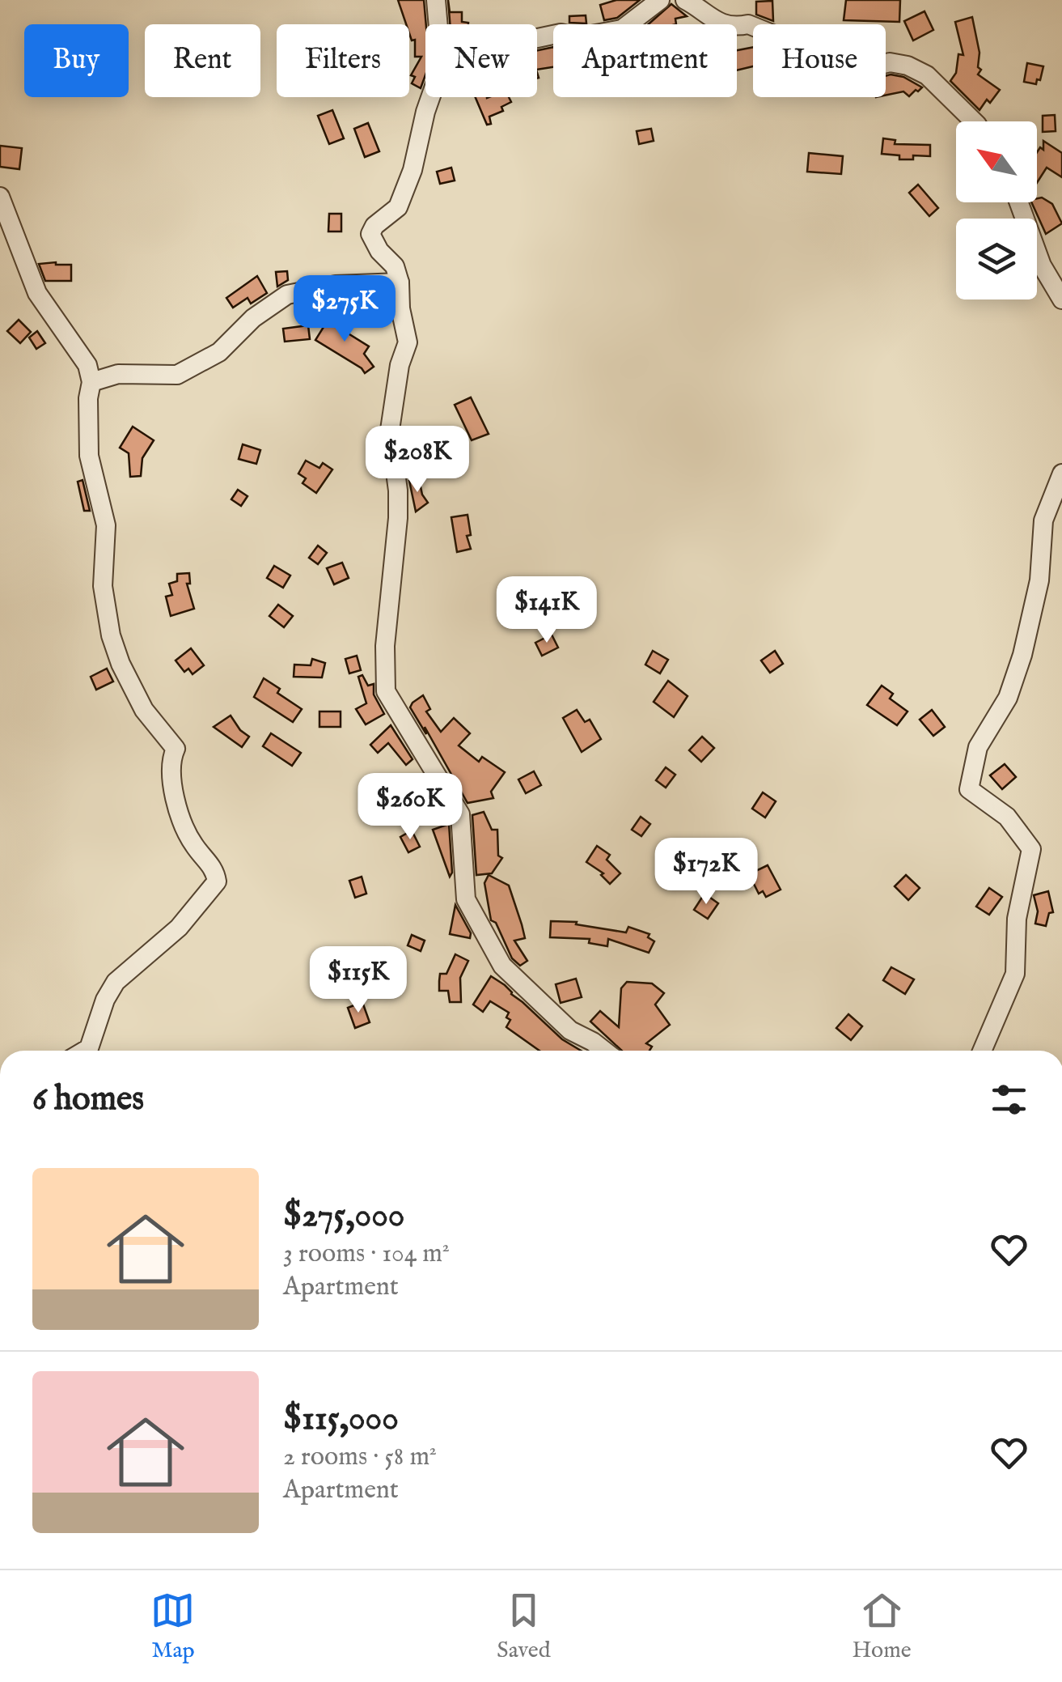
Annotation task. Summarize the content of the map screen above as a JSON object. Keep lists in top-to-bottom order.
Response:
{
  "north": "top left",
  "page": {
    "chip": [
      "Buy",
      "Rent",
      "Filters",
      "New",
      "Apartment",
      "House"
    ],
    "price": [
      "$275K",
      "$208K",
      "$141K",
      "$260K",
      "$172K",
      "$115K"
    ],
    "heading": "6 homes",
    "list": [
      {
        "name": "$275,000",
        "note": "3 rooms · 104 m² · Apartment"
      },
      {
        "name": "$115,000",
        "note": "2 rooms · 58 m² · Apartment"
      }
    ],
    "tabs": ["Map", "Saved", "Home"]
  }
}
